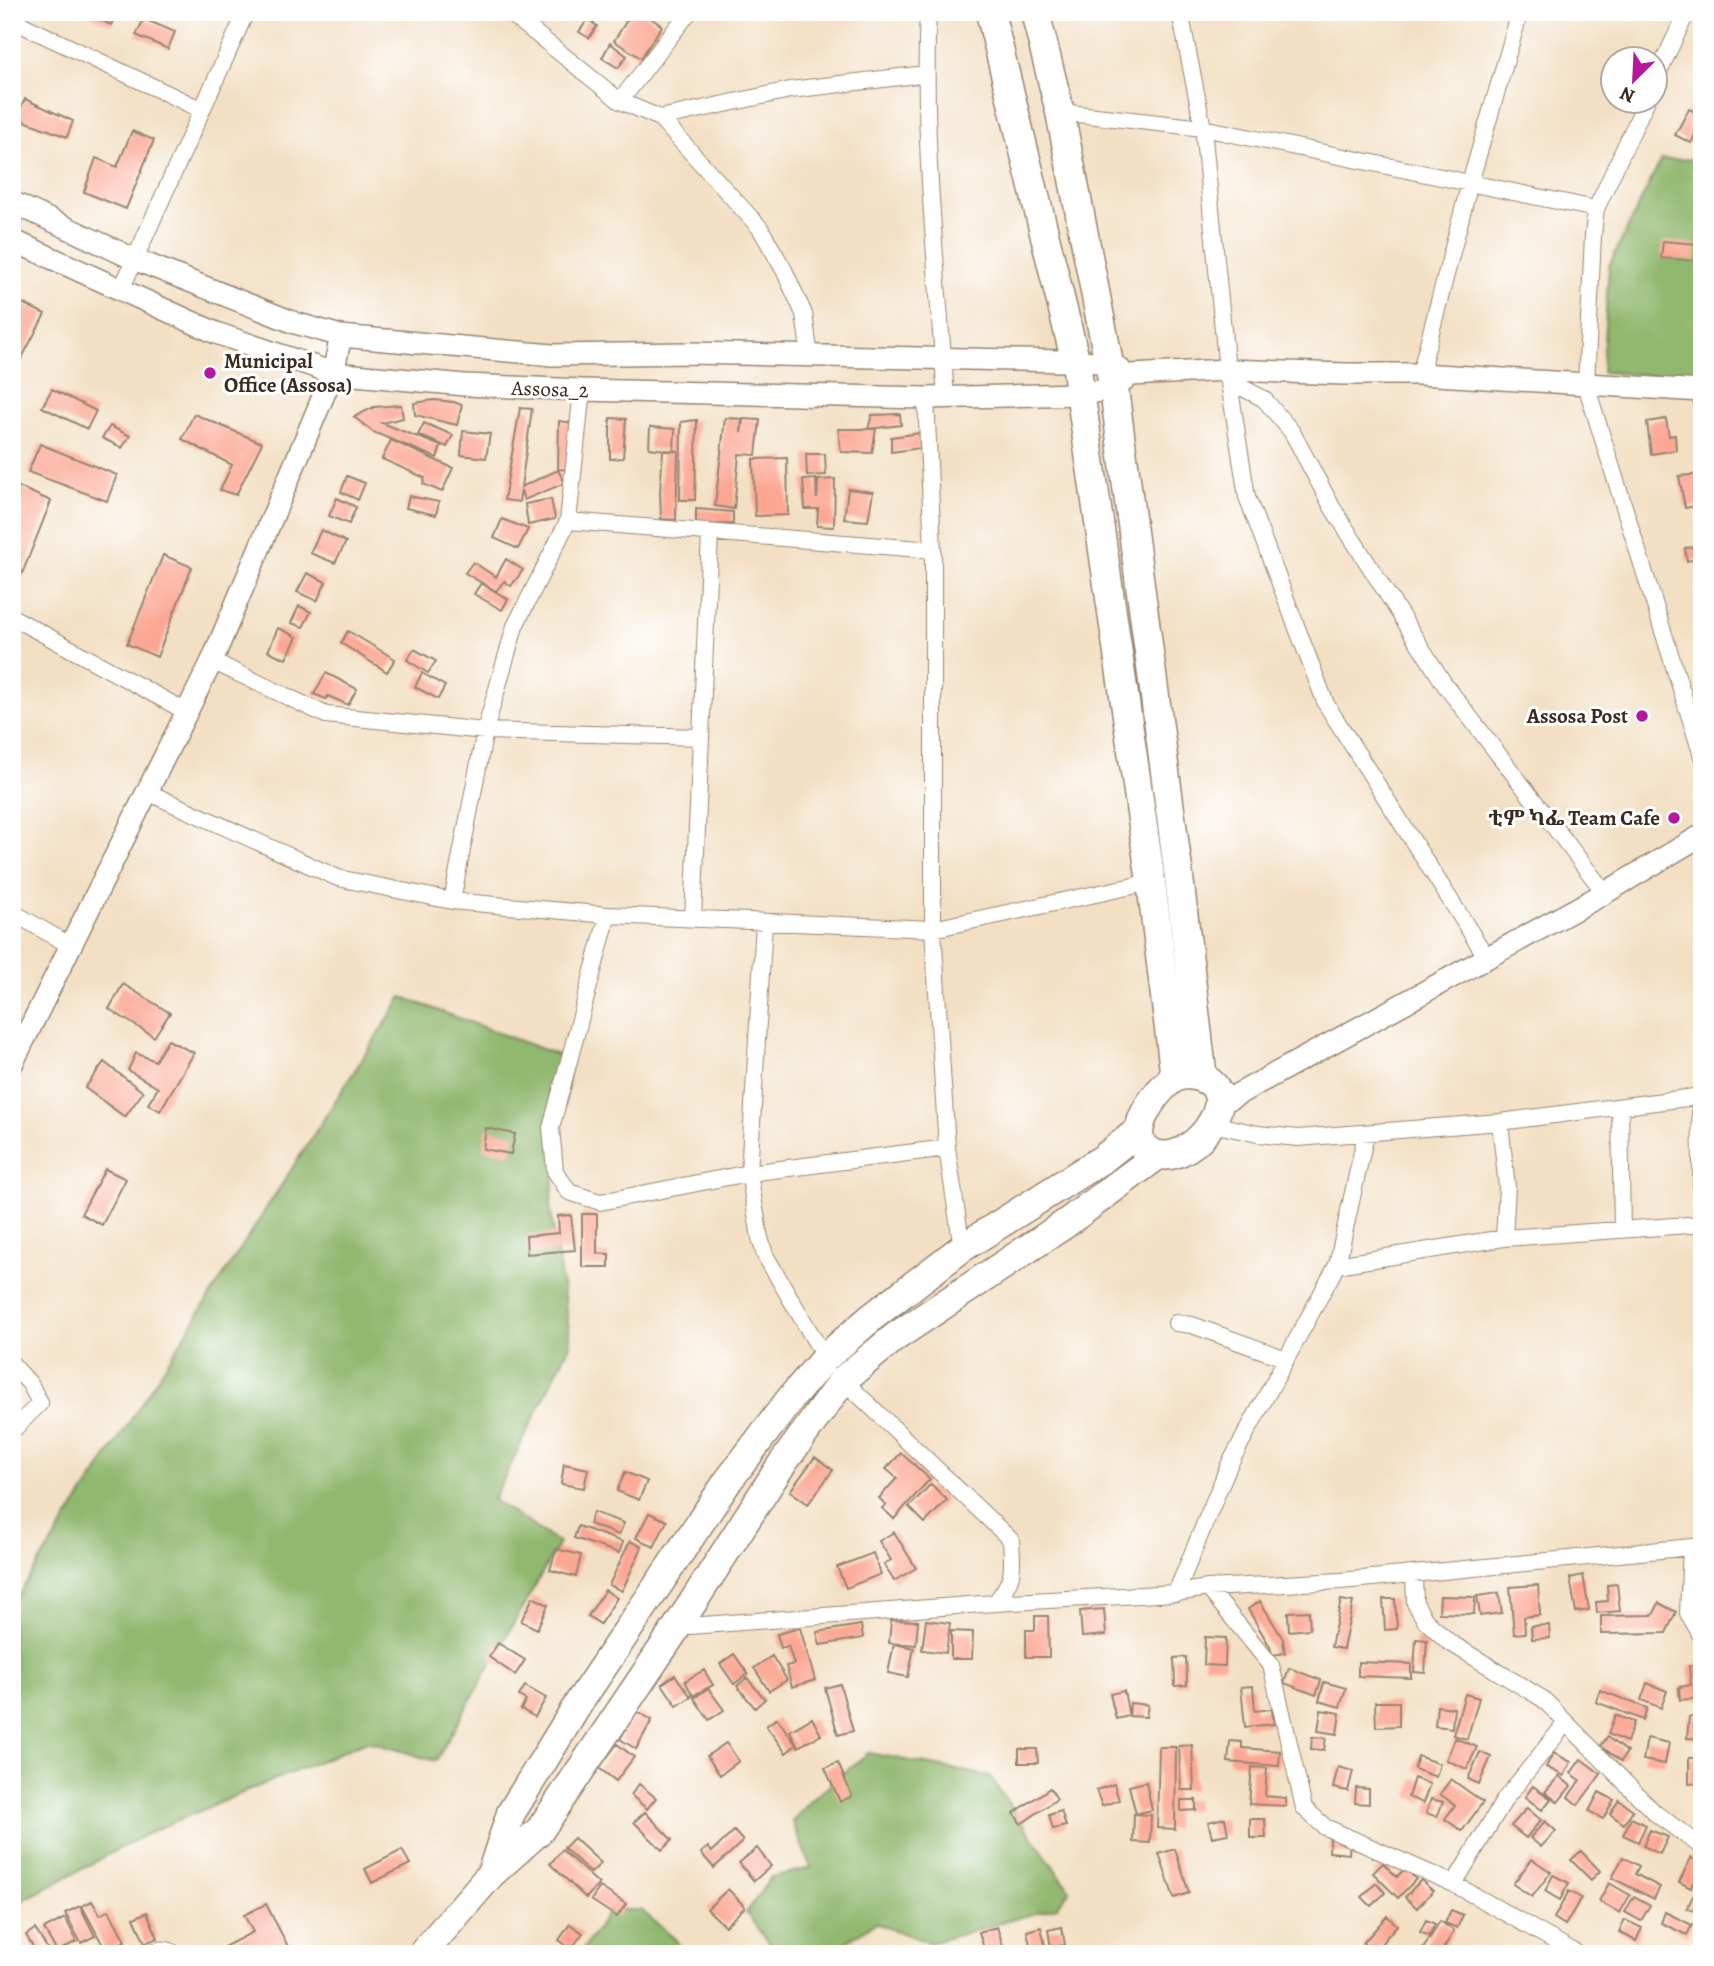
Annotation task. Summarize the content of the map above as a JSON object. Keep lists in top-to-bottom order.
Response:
{
  "streets": {
    "street": ["Assosa_2"]
  },
  "places": ["Municipal Office (Assosa)", "Assosa Post", "ቲም ካፌ Team Cafe"],
  "north": "bottom left"
}
